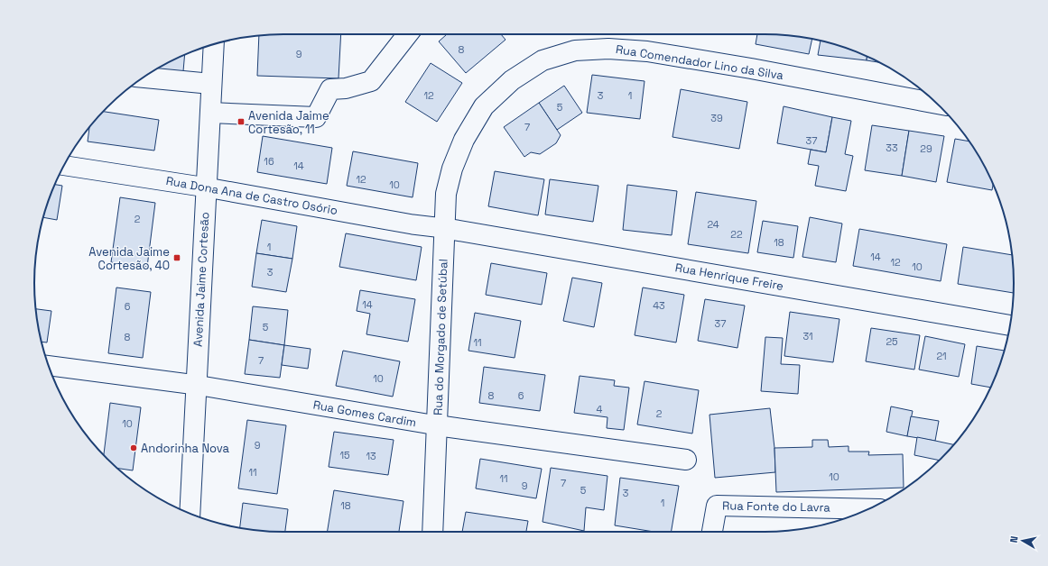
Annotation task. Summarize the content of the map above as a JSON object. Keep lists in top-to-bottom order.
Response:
{
  "streets": {
    "street": [
      "Rua Comendador Lino da Silva",
      "Rua Dona Ana de Castro Osório",
      "Rua Henrique Freire",
      "Avenida Jaime Cortesão",
      "Rua do Morgado de Setúbal",
      "Rua Gomes Cardim",
      "Rua Fonte do Lavra"
    ]
  },
  "crossings": [
    ["Rua Comendador Lino da Silva", "Rua do Morgado de Setúbal"],
    ["Rua Dona Ana de Castro Osório", "Rua Henrique Freire"],
    ["Rua Dona Ana de Castro Osório", "Avenida Jaime Cortesão"],
    ["Rua Dona Ana de Castro Osório", "Rua do Morgado de Setúbal"],
    ["Rua Henrique Freire", "Rua do Morgado de Setúbal"],
    ["Avenida Jaime Cortesão", "Rua Gomes Cardim"],
    ["Rua do Morgado de Setúbal", "Rua Gomes Cardim"]
  ],
  "places": {
    "transit": ["Avenida Jaime Cortesão, 11", "Avenida Jaime Cortesão, 40"],
    "other": ["Andorinha Nova"]
  },
  "house_numbers": [
    "8",
    "9",
    "12",
    "3",
    "1",
    "5",
    "39",
    "7",
    "37",
    "33",
    "29",
    "16",
    "14",
    "12",
    "10",
    "2",
    "24",
    "22",
    "18",
    "1",
    "14",
    "12",
    "10",
    "3",
    "14",
    "43",
    "6",
    "37",
    "5",
    "31",
    "8",
    "25",
    "11",
    "21",
    "7",
    "10",
    "8",
    "6",
    "4",
    "2",
    "10",
    "9",
    "15",
    "13",
    "11",
    "10",
    "11",
    "7",
    "9",
    "5",
    "3",
    "1",
    "18"
  ],
  "north": "left"
}
